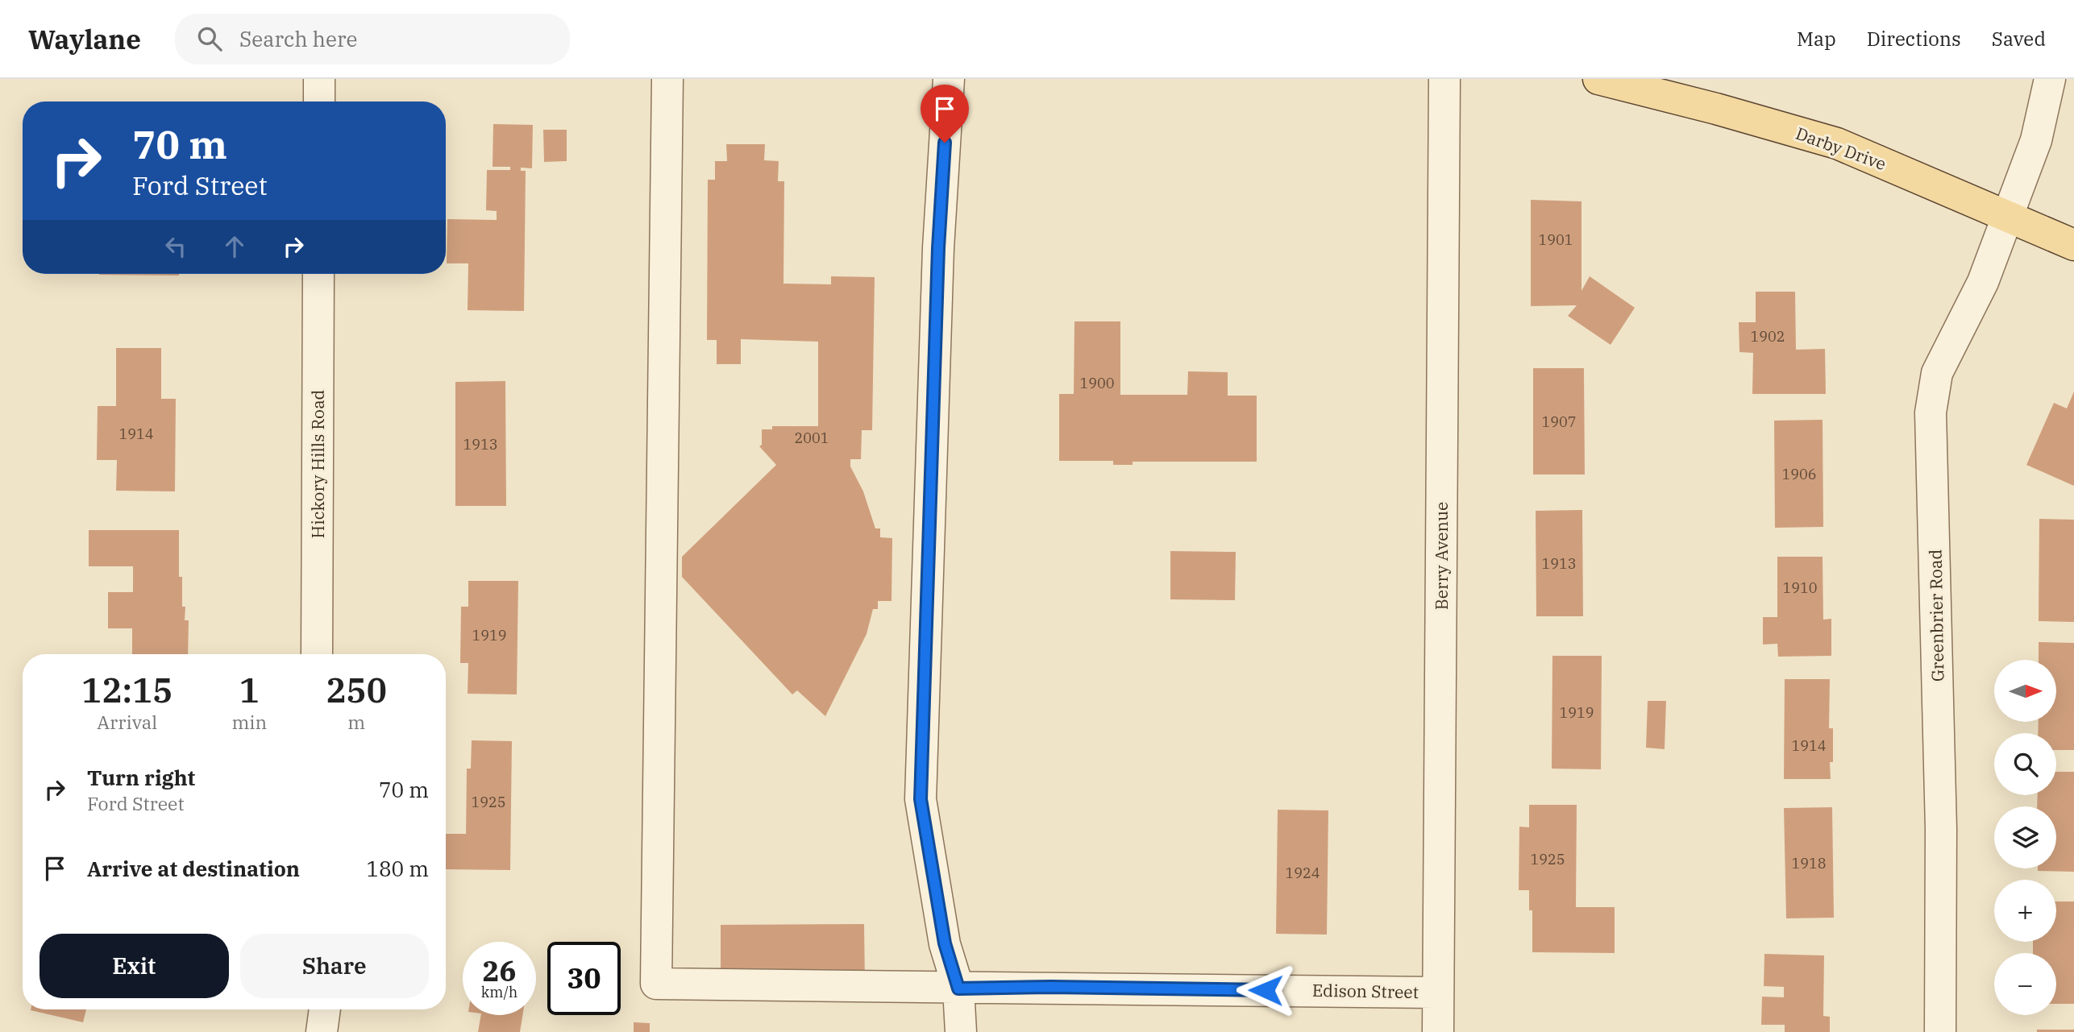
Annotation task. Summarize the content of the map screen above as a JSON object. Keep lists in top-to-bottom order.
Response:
{
  "streets": {
    "main road": ["Darby Drive"],
    "street": [
      "Hickory Hills Road",
      "Berry Avenue",
      "Greenbrier Road",
      "Edison Street"
    ]
  },
  "crossings": [
    ["Darby Drive", "Greenbrier Road"],
    ["Berry Avenue", "Edison Street"]
  ],
  "house_numbers": [
    "1901",
    "1902",
    "1900",
    "1907",
    "1914",
    "2001",
    "1913",
    "1906",
    "1913",
    "1910",
    "1919",
    "1919",
    "1914",
    "1925",
    "1925",
    "1918",
    "1924"
  ],
  "north": "right",
  "page": {
    "header": "Waylane",
    "search": "Search here",
    "nav": ["Map", "Directions", "Saved"],
    "turn": ["70 m", "Ford Street"],
    "eta": [
      "12:15",
      "Arrival",
      "1",
      "min",
      "250",
      "m"
    ],
    "map_buttons": ["+", "−"],
    "list": [
      {
        "name": "Turn right",
        "note": "Ford Street",
        "value": "70 m"
      },
      {
        "name": "Arrive at destination",
        "value": "180 m"
      }
    ],
    "buttons": ["Exit", "Share"],
    "speed": "26 km/h",
    "limit": "30"
  }
}
